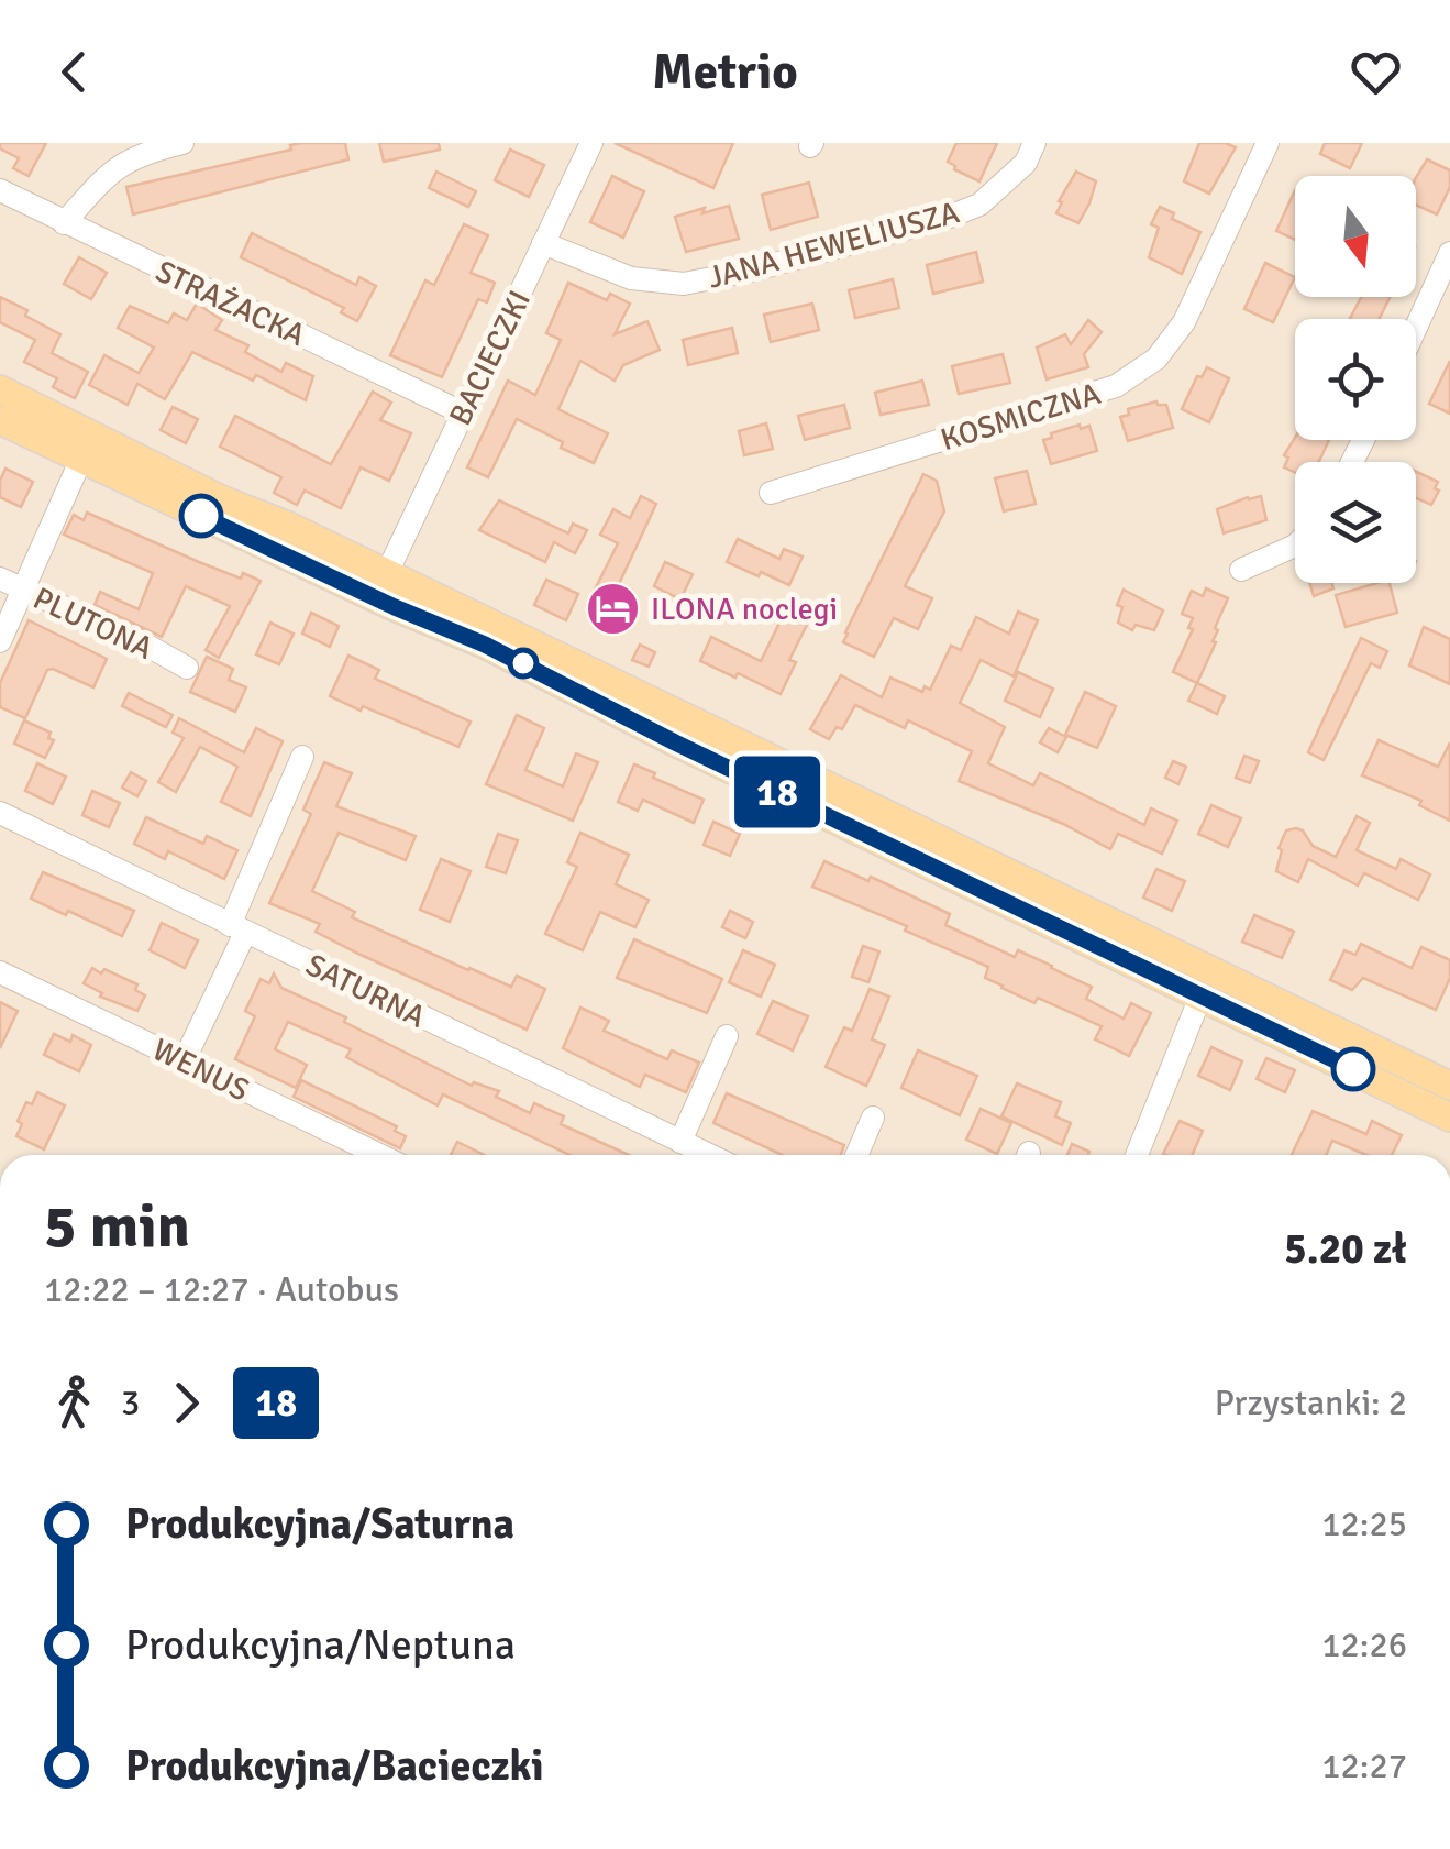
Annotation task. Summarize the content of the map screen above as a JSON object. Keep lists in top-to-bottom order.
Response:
{
  "streets": {
    "street": [
      "JANA HEWELIUSZA",
      "STRAŻACKA",
      "BACIECZKI",
      "KOSMICZNA",
      "PLUTONA",
      "SATURNA",
      "WENUS"
    ]
  },
  "crossings": [
    ["JANA HEWELIUSZA", "BACIECZKI"],
    ["STRAŻACKA", "BACIECZKI"]
  ],
  "places": {
    "hotel": ["ILONA noclegi"]
  },
  "lines": ["bus line 18"],
  "north": "bottom",
  "page": {
    "header": "Metrio",
    "on_map": "18",
    "heading": ["5 min", "12:22 – 12:27 · Autobus", "5.20 zł"],
    "legs": ["3", "18", "Przystanki: 2"],
    "list": [
      {
        "name": "Produkcyjna/Saturna",
        "value": "12:25"
      },
      {
        "name": "Produkcyjna/Neptuna",
        "value": "12:26"
      },
      {
        "name": "Produkcyjna/Bacieczki",
        "value": "12:27"
      }
    ]
  }
}
